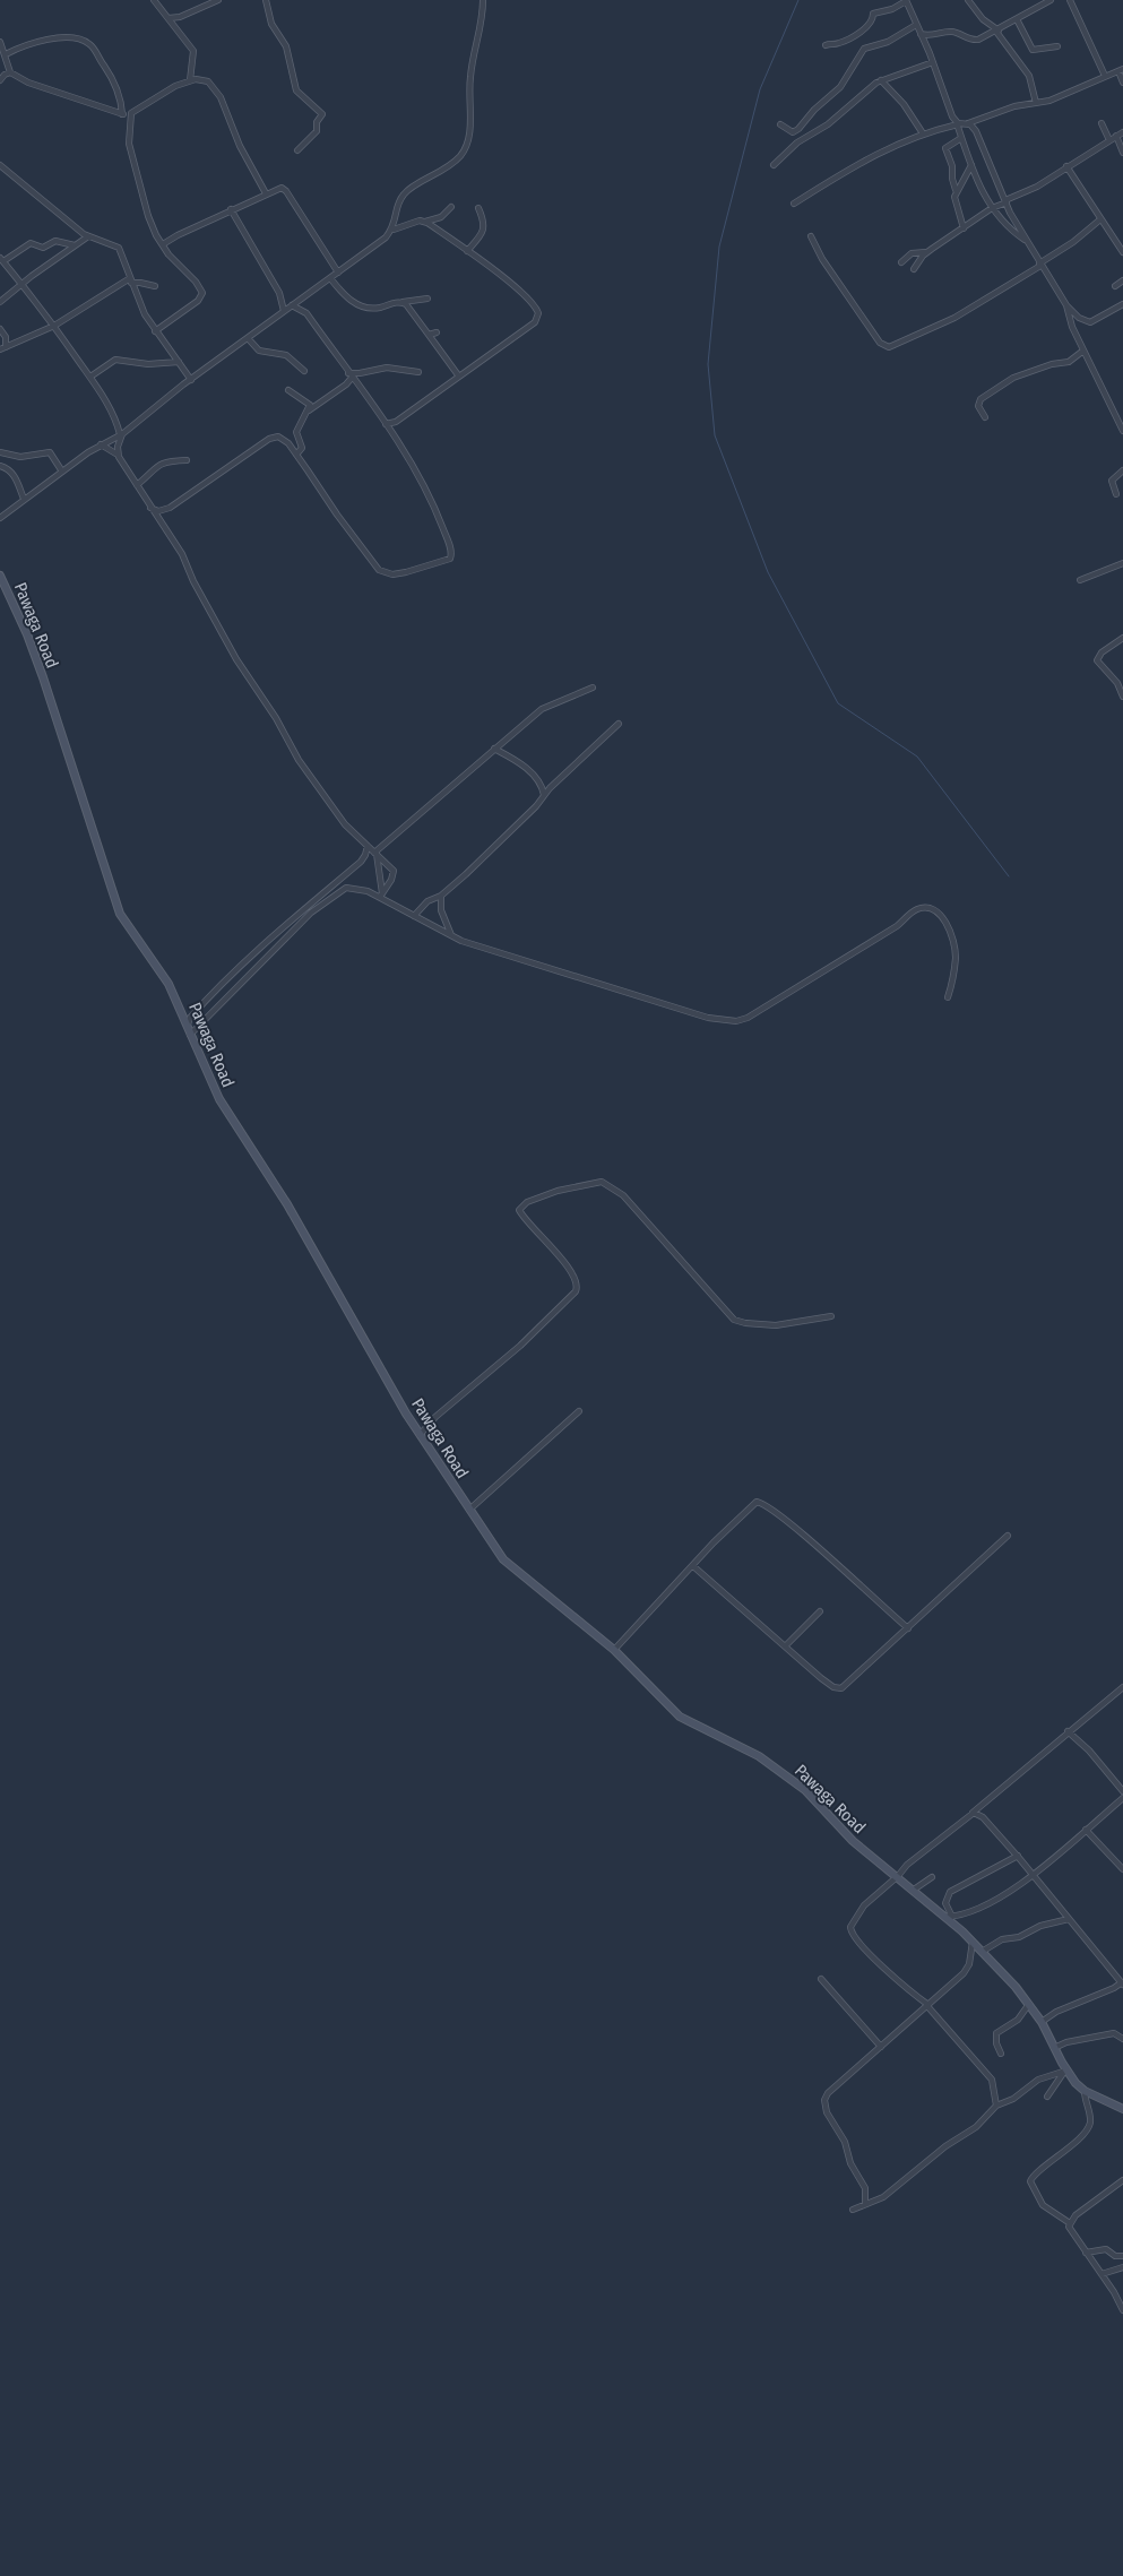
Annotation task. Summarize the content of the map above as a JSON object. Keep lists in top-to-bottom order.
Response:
{
  "streets": {
    "main road": ["Pawaga Road"]
  }
}
